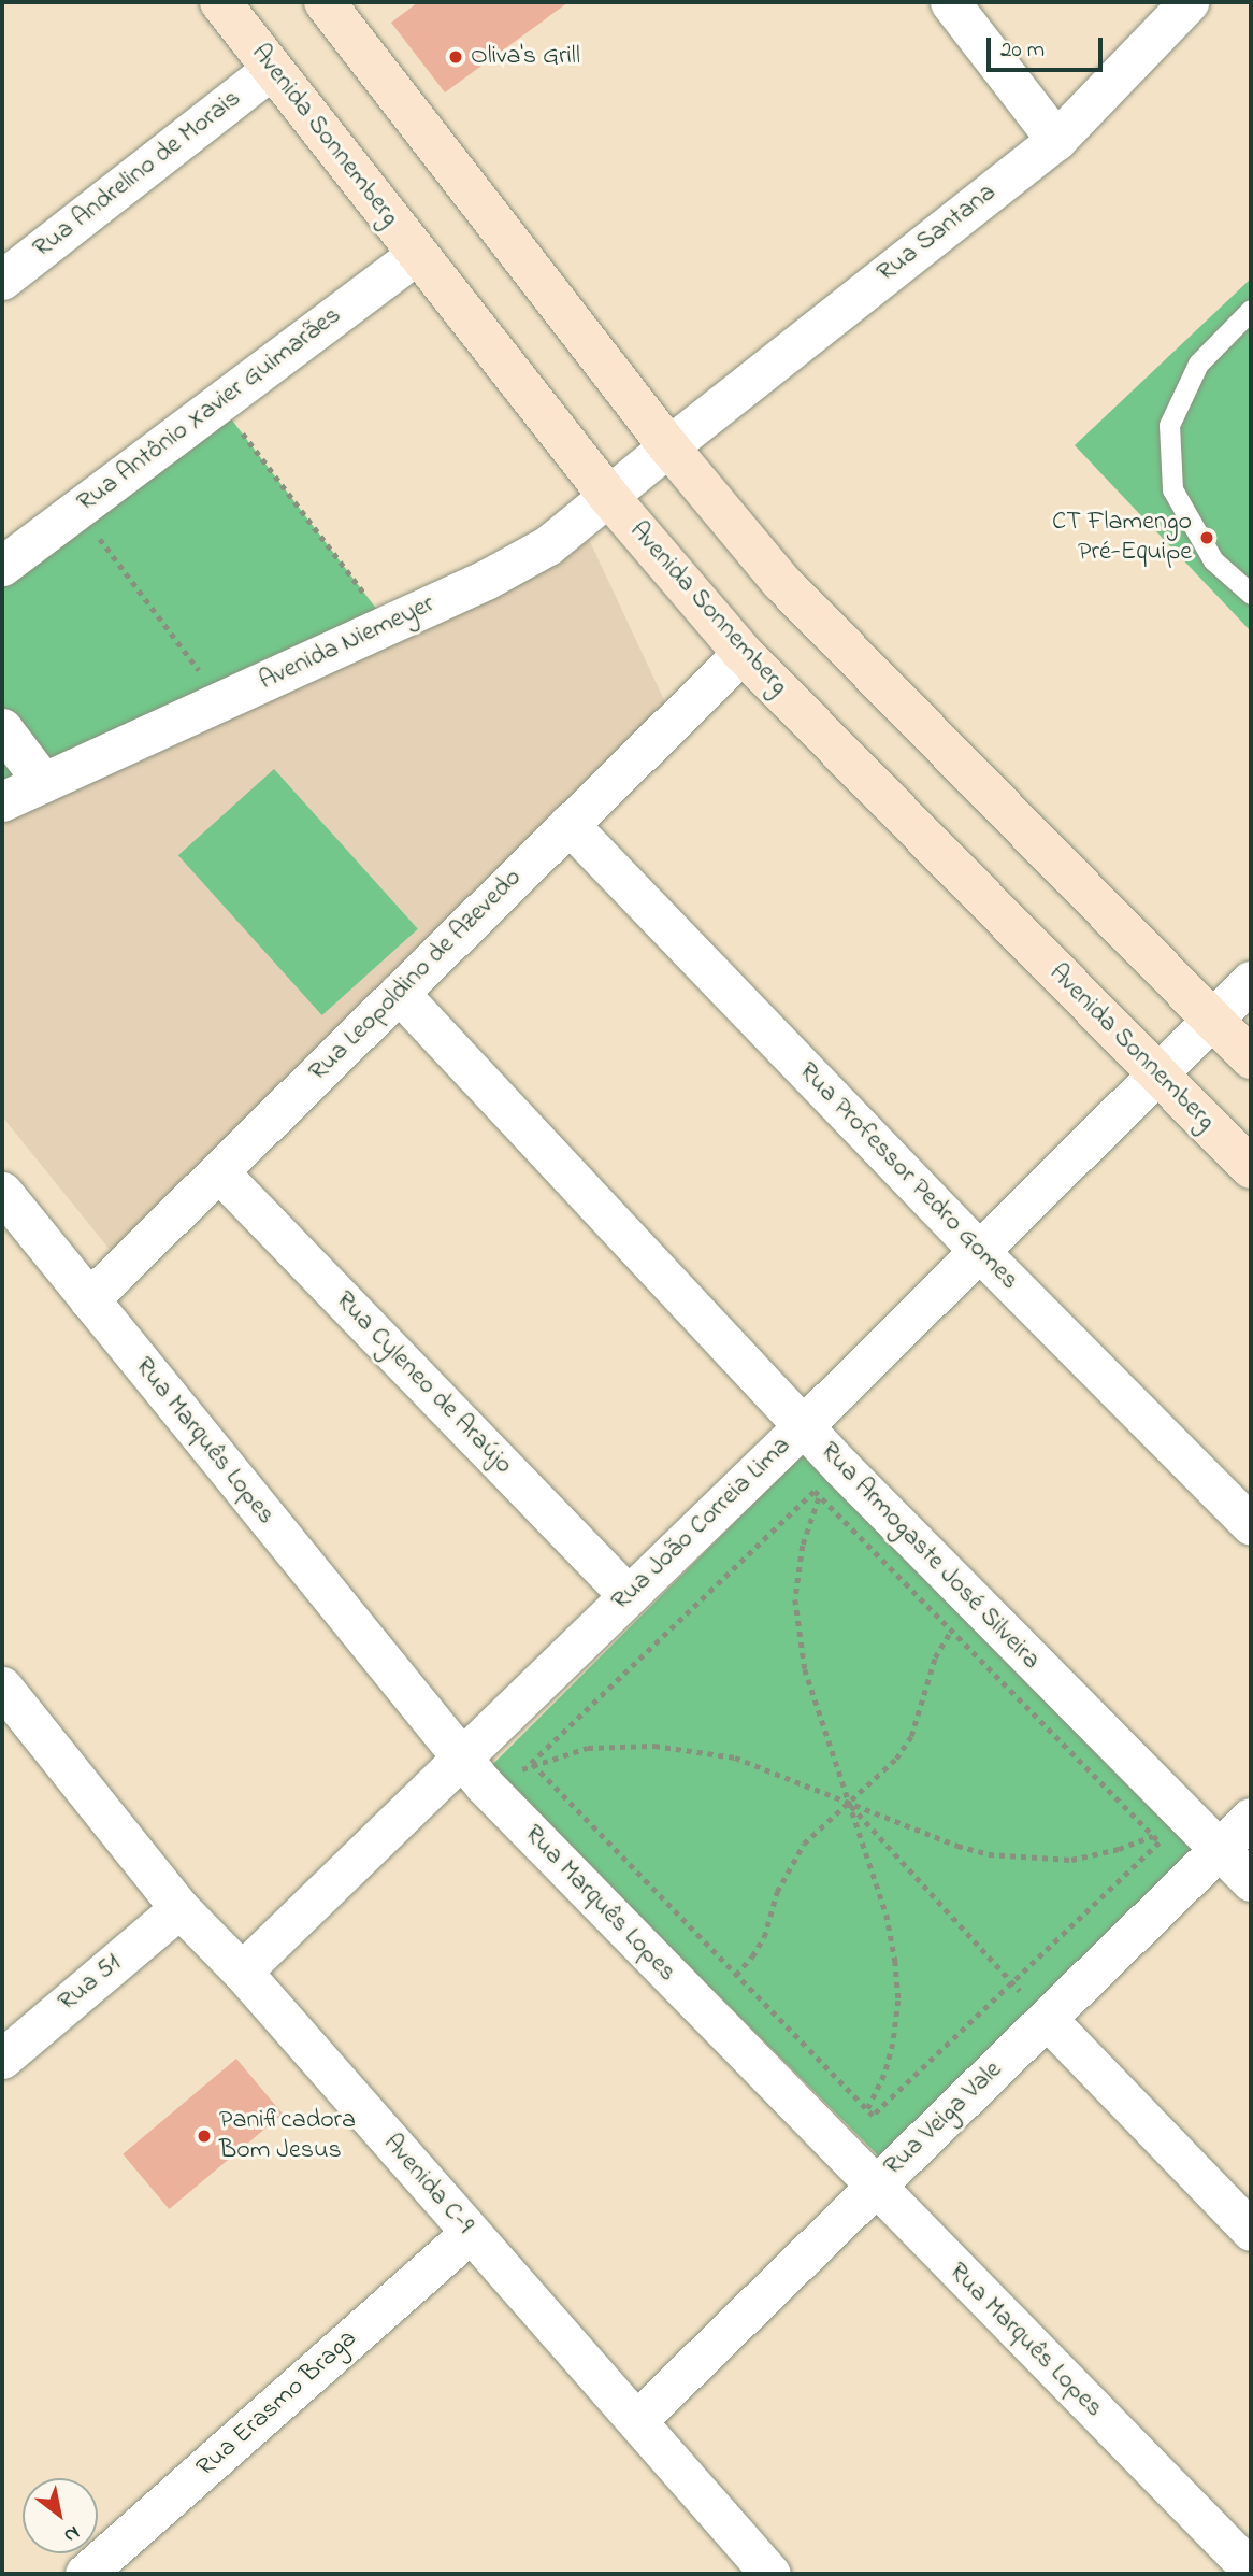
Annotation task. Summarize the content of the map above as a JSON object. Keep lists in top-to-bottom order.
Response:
{
  "streets": {
    "street": [
      "Avenida Sonnemberg",
      "Rua Andrelino de Morais",
      "Rua Santana",
      "Rua Antônio Xavier Guimarães",
      "Avenida Niemeyer",
      "Rua Leopoldino de Azevedo",
      "Rua Professor Pedro Gomes",
      "Rua Cyleneo de Araújo",
      "Rua Marquês Lopes",
      "Rua João Correia Lima",
      "Rua Armogaste José Silveira",
      "Rua 51",
      "Rua Veiga Vale",
      "Avenida C-9",
      "Rua Erasmo Braga"
    ]
  },
  "crossings": [
    ["Avenida Sonnemberg", "Rua Andrelino de Morais"],
    ["Avenida Sonnemberg", "Rua Antônio Xavier Guimarães"],
    ["Avenida Sonnemberg", "Avenida Niemeyer"],
    ["Avenida Sonnemberg", "Rua Leopoldino de Azevedo"],
    ["Avenida Sonnemberg", "Rua João Correia Lima"],
    ["Rua Santana", "Avenida Niemeyer"],
    ["Rua Leopoldino de Azevedo", "Rua Professor Pedro Gomes"],
    ["Rua Leopoldino de Azevedo", "Rua Cyleneo de Araújo"],
    ["Rua Leopoldino de Azevedo", "Rua Marquês Lopes"],
    ["Rua Leopoldino de Azevedo", "Rua Armogaste José Silveira"],
    ["Rua Professor Pedro Gomes", "Rua João Correia Lima"],
    ["Rua Cyleneo de Araújo", "Rua João Correia Lima"],
    ["Rua Marquês Lopes", "Rua João Correia Lima"],
    ["Rua Marquês Lopes", "Rua Veiga Vale"],
    ["Rua João Correia Lima", "Rua Armogaste José Silveira"],
    ["Rua João Correia Lima", "Avenida C-9"],
    ["Rua Armogaste José Silveira", "Rua Veiga Vale"],
    ["Rua 51", "Avenida C-9"],
    ["Rua Veiga Vale", "Avenida C-9"],
    ["Avenida C-9", "Rua Erasmo Braga"]
  ],
  "places": ["Oliva's Grill", "CT Flamengo Pré-Equipe", "Panificadora Bom Jesus"],
  "scale_bar": "20 m",
  "north": "bottom right"
}
